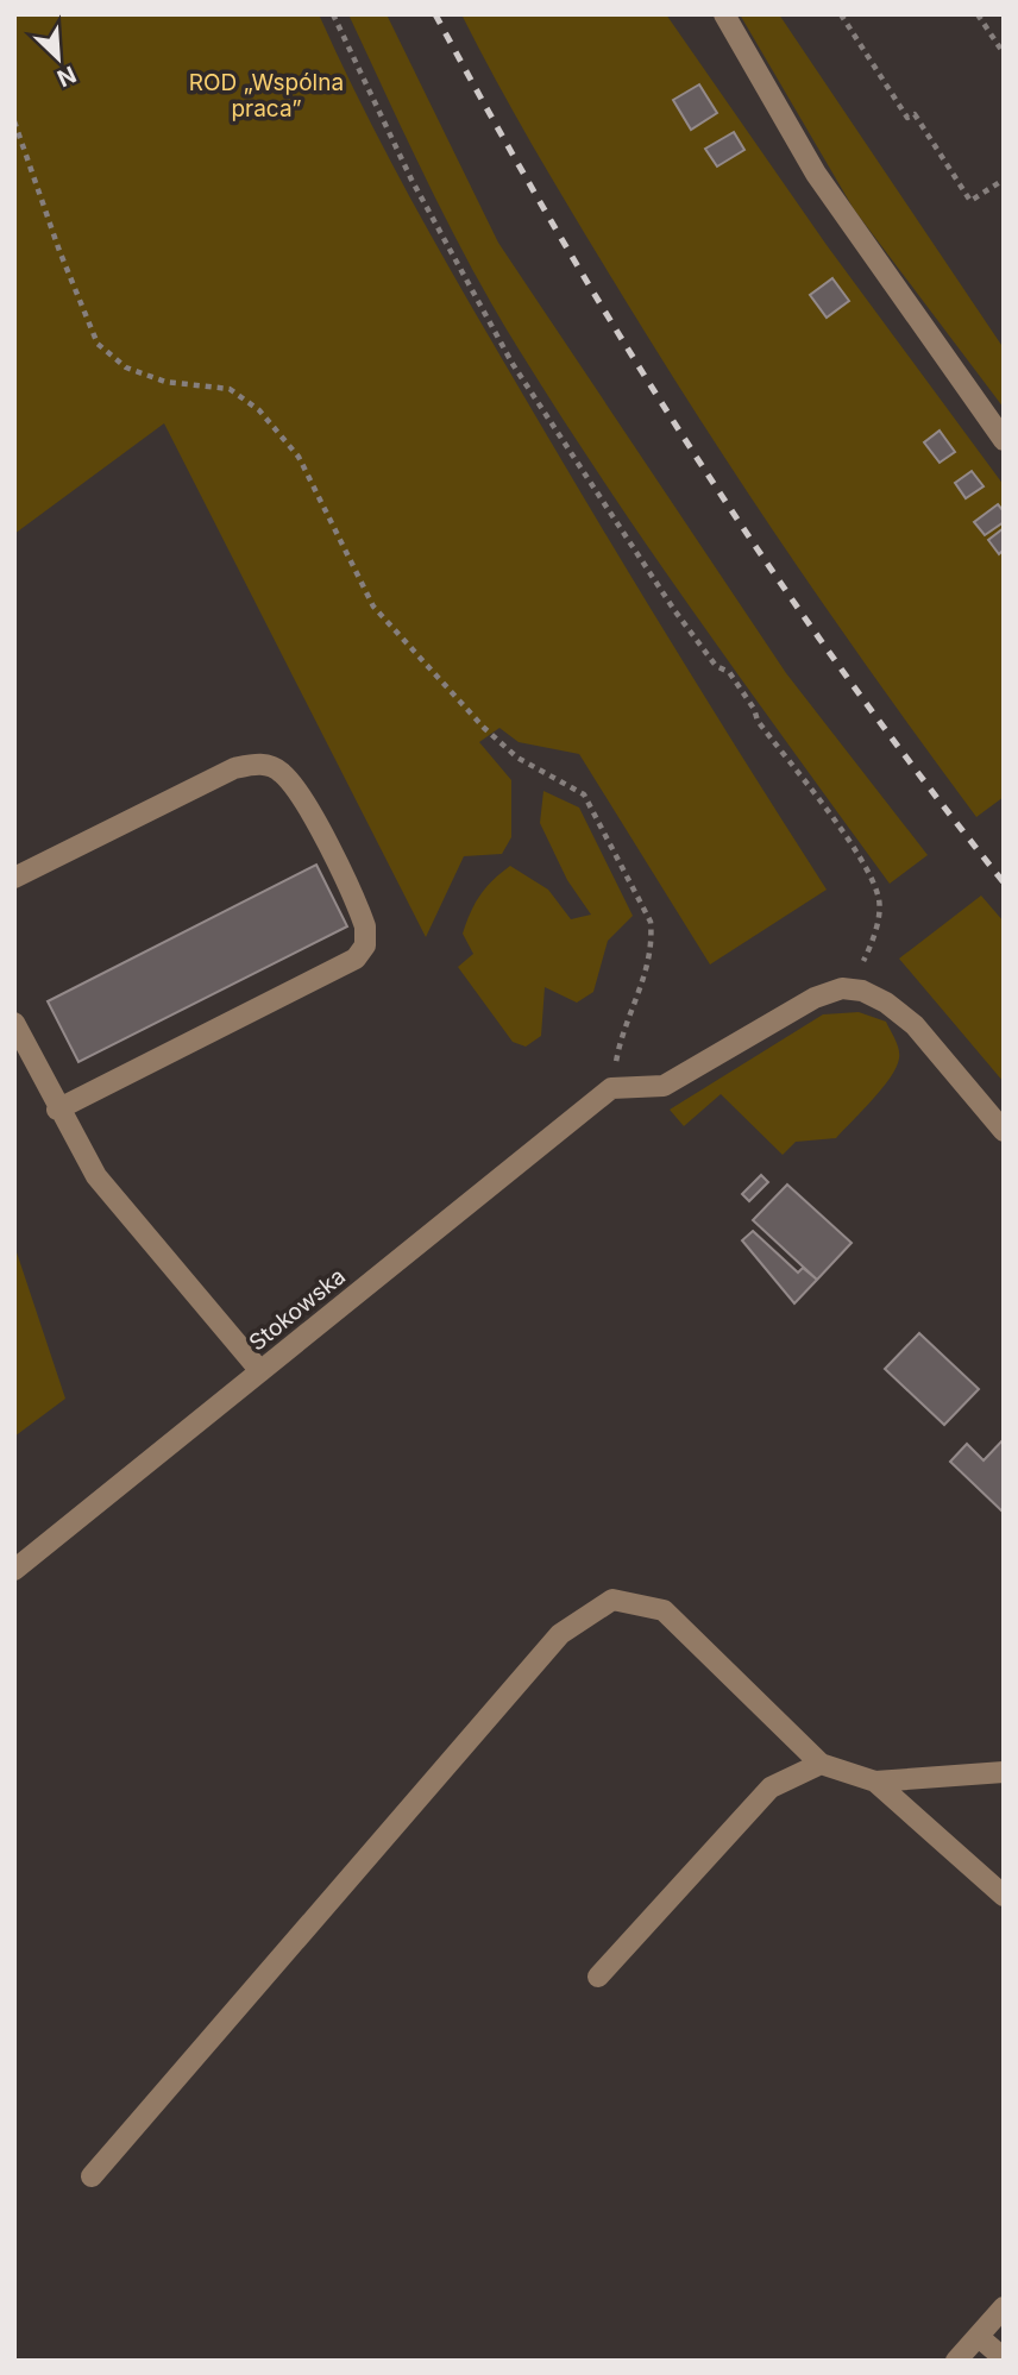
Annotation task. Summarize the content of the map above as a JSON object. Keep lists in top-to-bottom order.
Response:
{
  "streets": {
    "street": ["Stokowska"]
  },
  "parks": ["ROD „Wspólna praca”"],
  "north": "bottom right"
}
